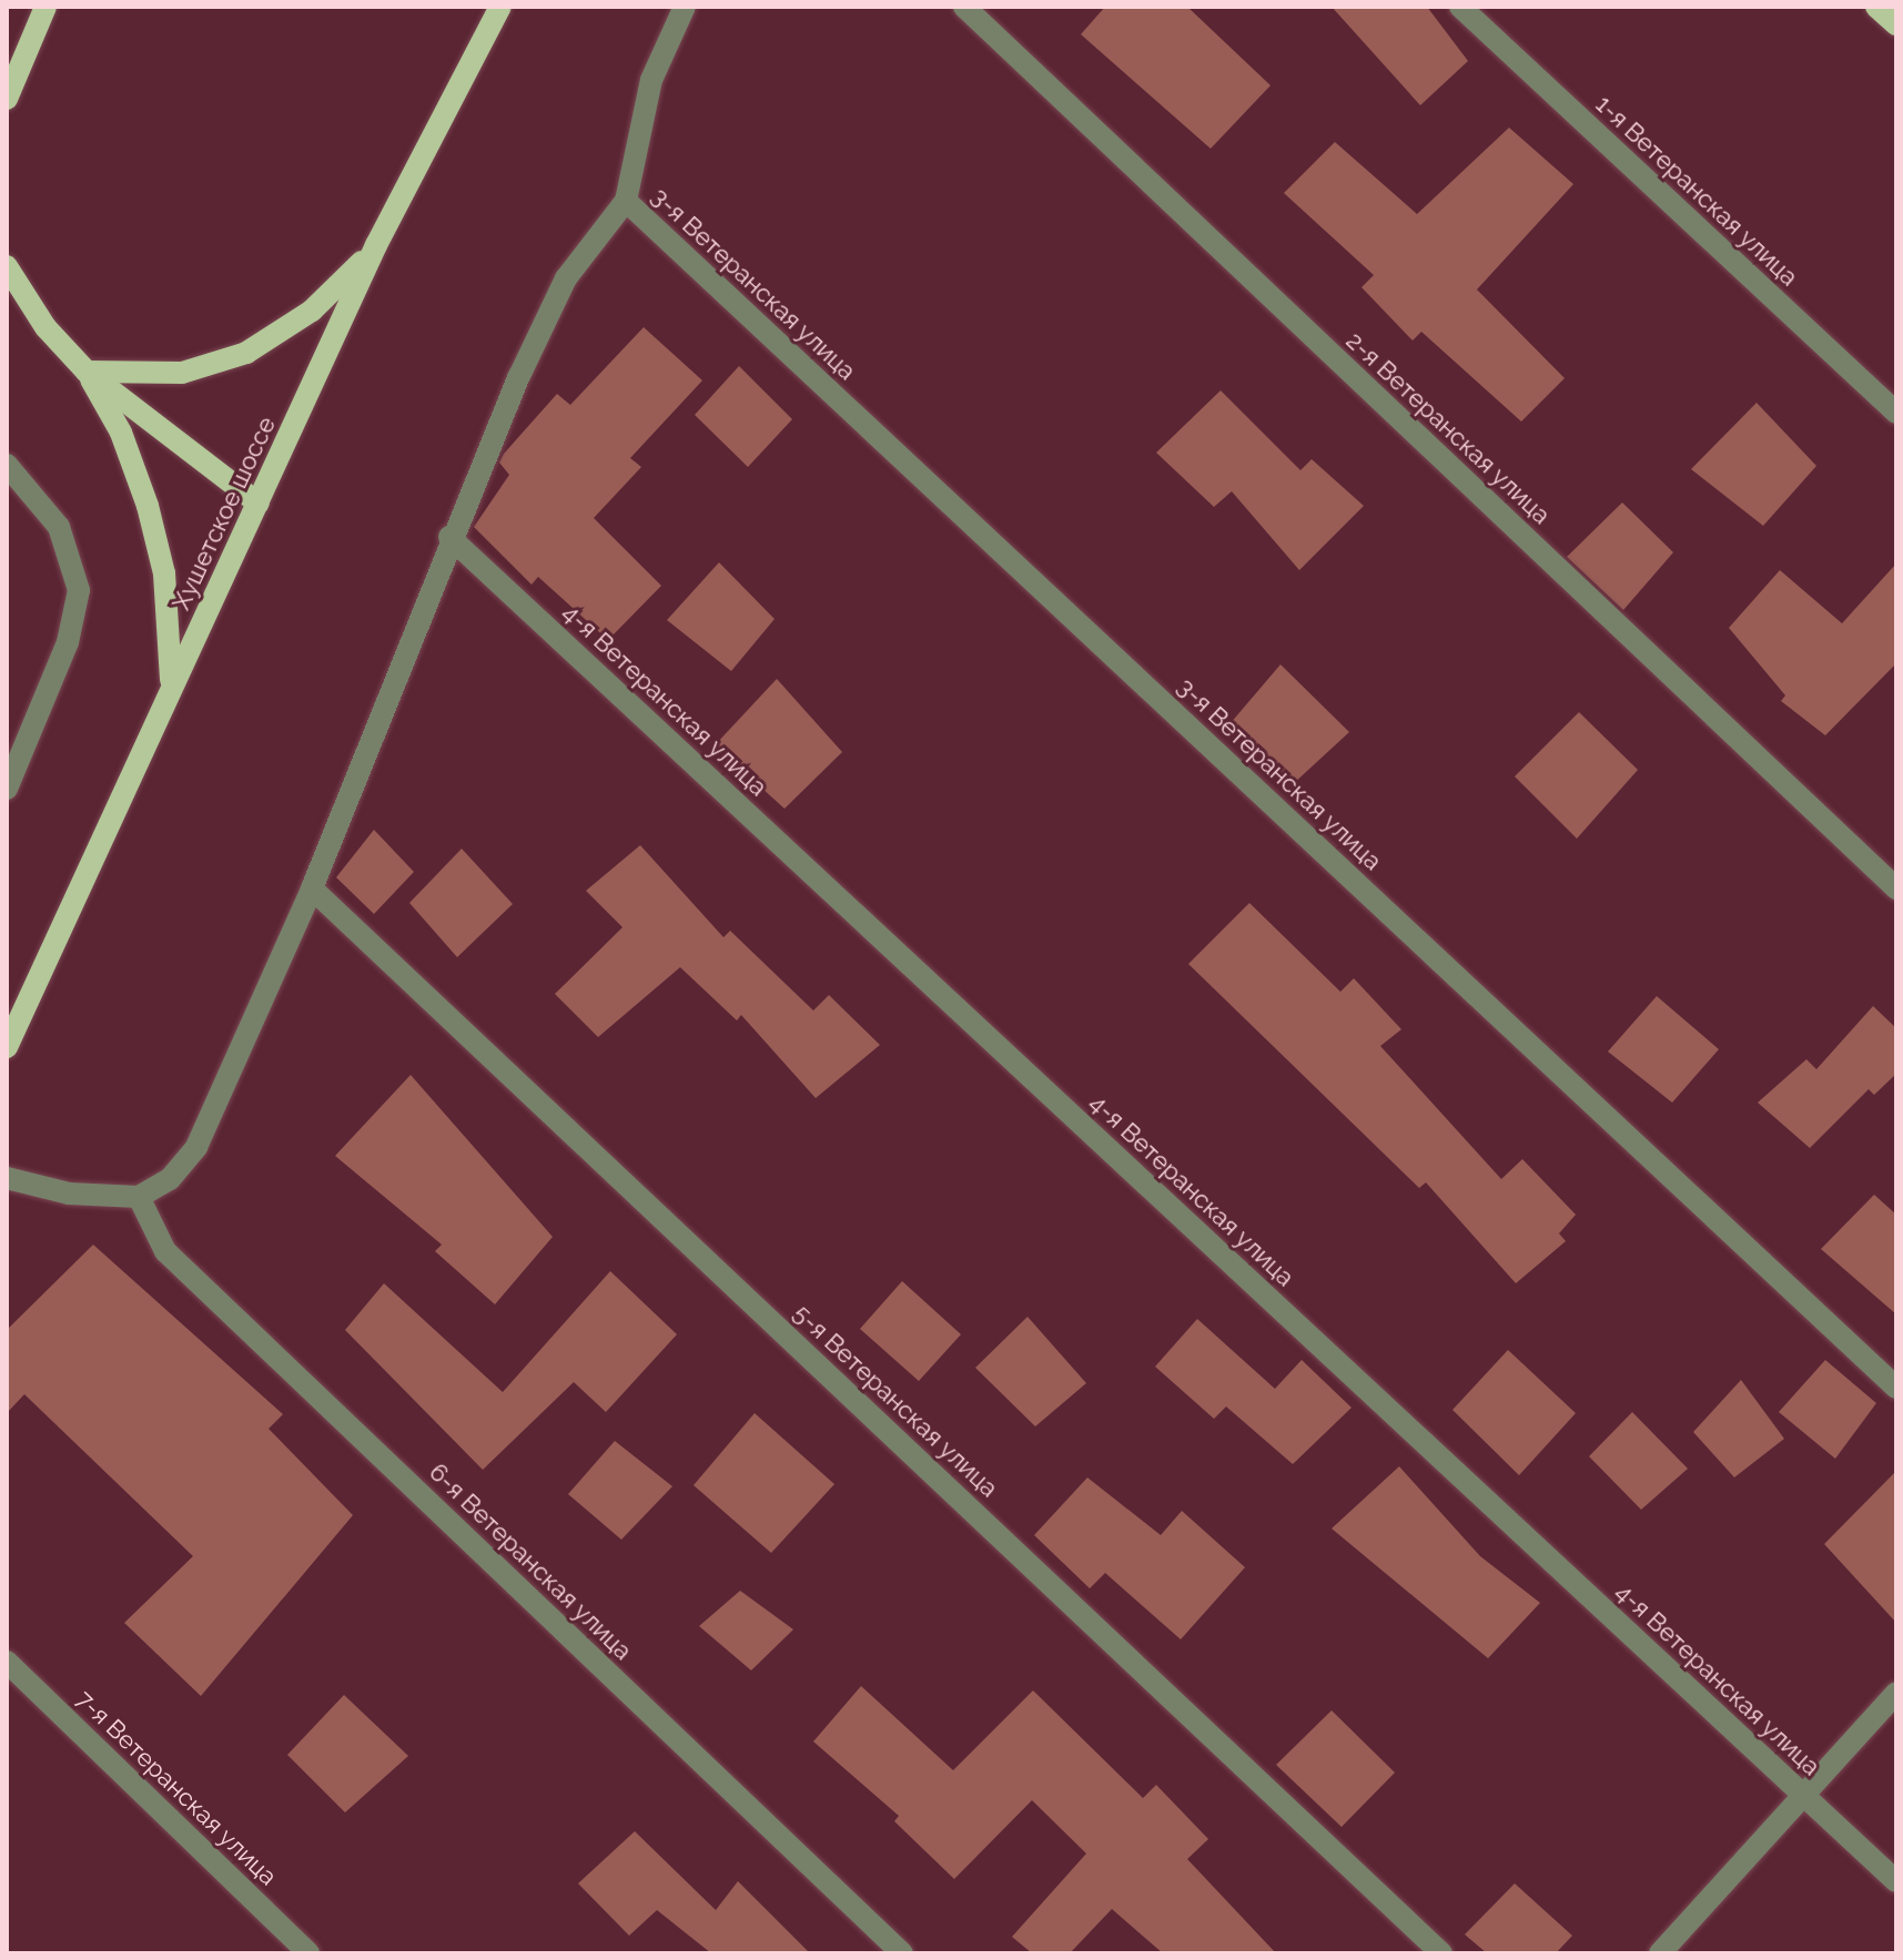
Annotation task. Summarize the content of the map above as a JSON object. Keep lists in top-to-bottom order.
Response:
{
  "streets": {
    "main road": ["Хушетское шоссе"],
    "street": [
      "1-я Ветеранская улица",
      "3-я Ветеранская улица",
      "2-я Ветеранская улица",
      "4-я Ветеранская улица",
      "5-я Ветеранская улица",
      "6-я Ветеранская улица",
      "7-я Ветеранская улица"
    ]
  }
}
